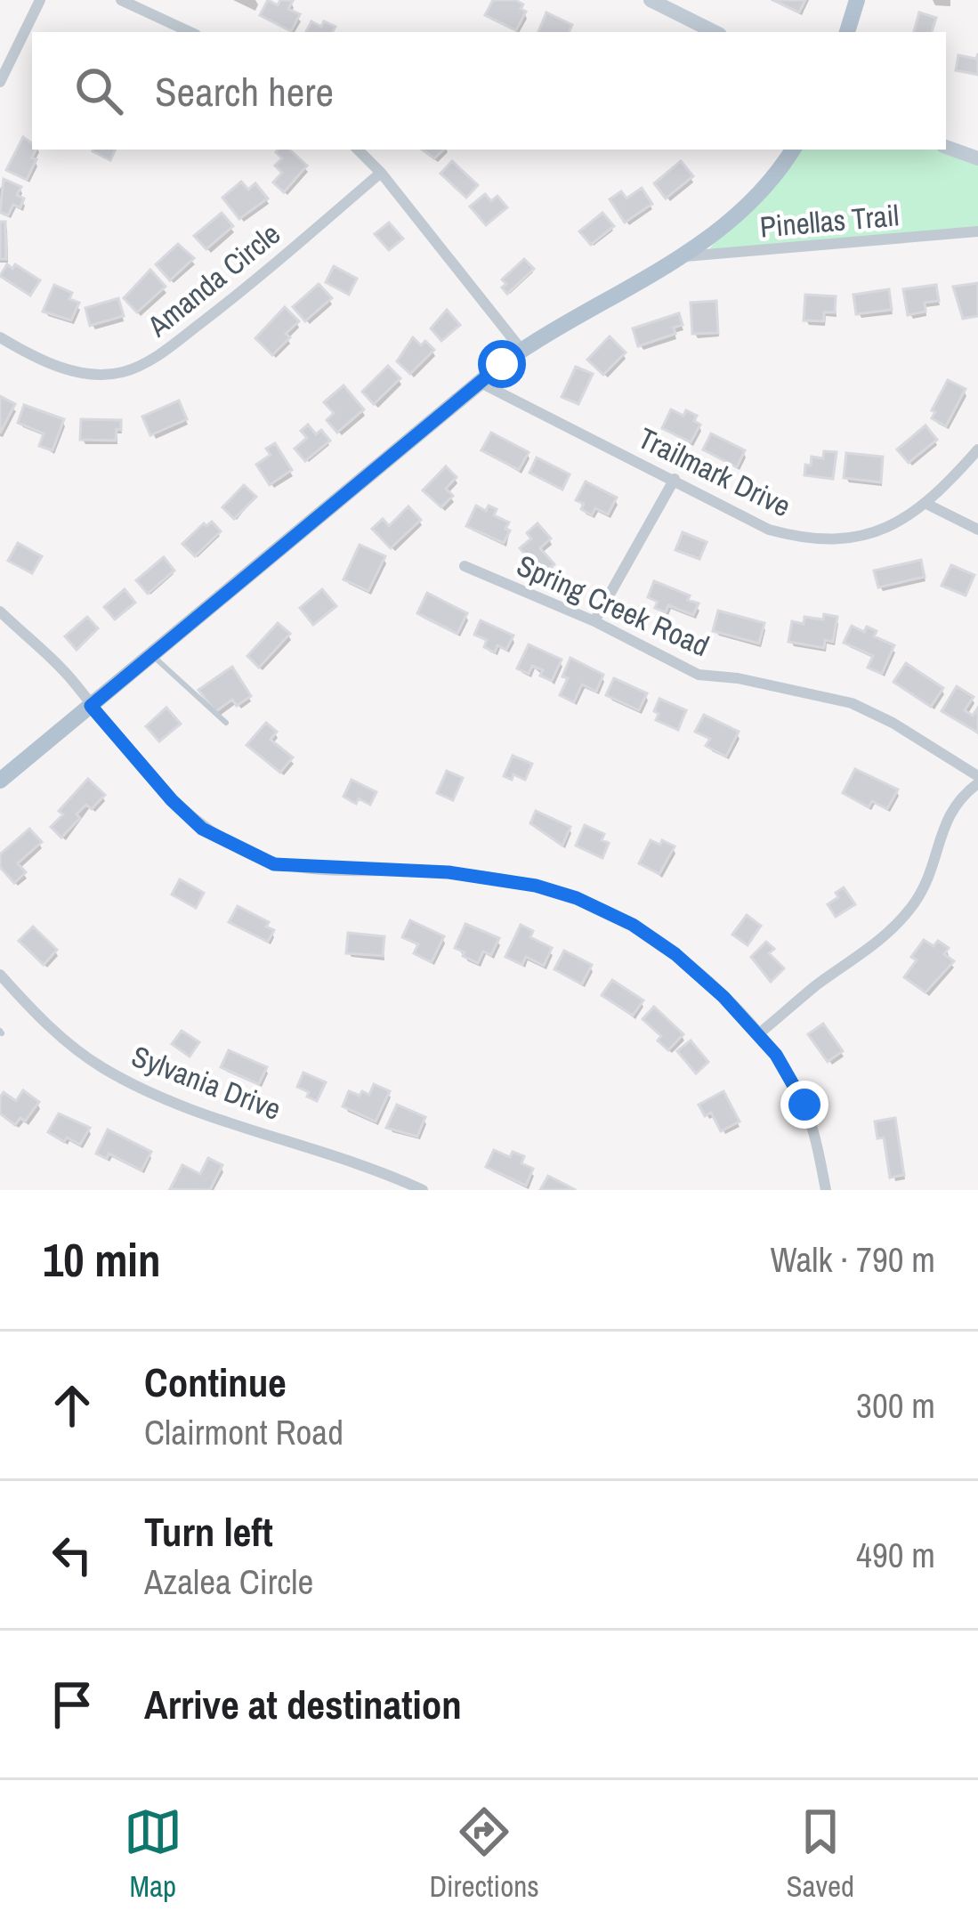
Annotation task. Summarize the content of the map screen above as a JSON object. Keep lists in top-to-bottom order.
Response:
{
  "streets": {
    "street": [
      "Pinellas Trail",
      "Amanda Circle",
      "Trailmark Drive",
      "Spring Creek Road",
      "Sylvania Drive"
    ]
  },
  "page": {
    "search": "Search here",
    "heading": ["10 min", "Walk · 790 m"],
    "list": [
      ["Continue", "Clairmont Road", "300 m"],
      ["Turn left", "Azalea Circle", "490 m"],
      "Arrive at destination"
    ],
    "nav": ["Map", "Directions", "Saved"]
  }
}
